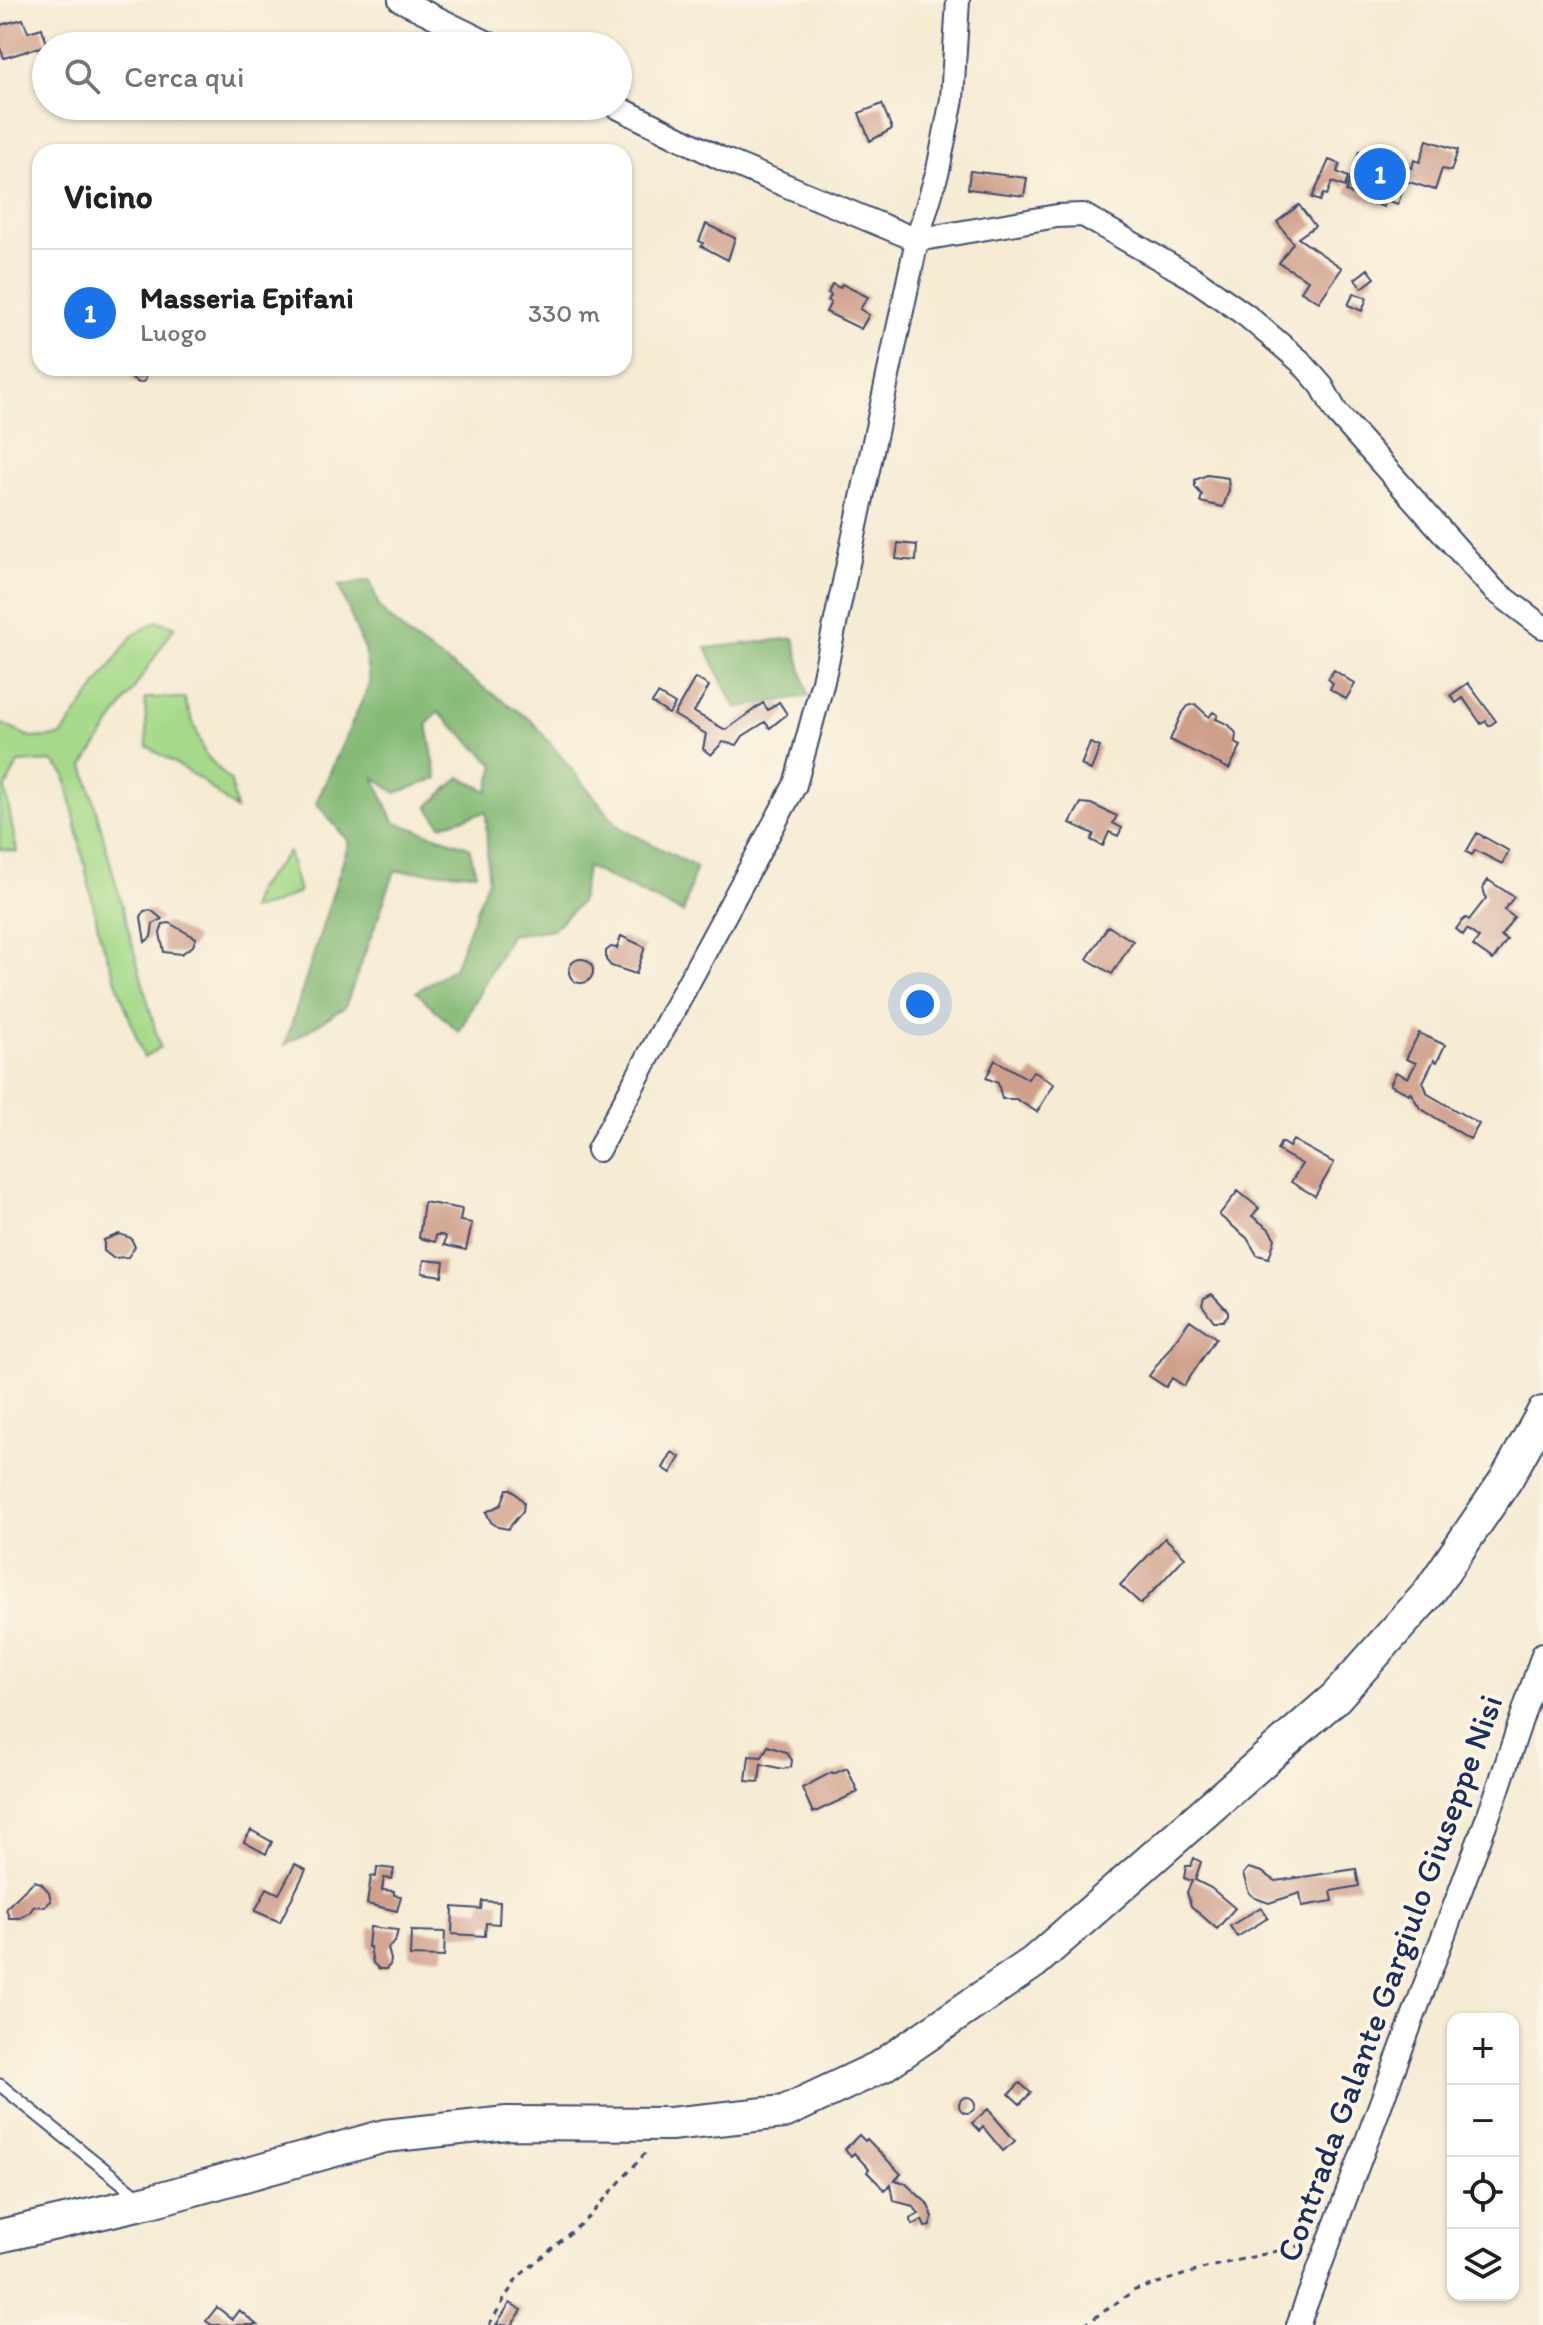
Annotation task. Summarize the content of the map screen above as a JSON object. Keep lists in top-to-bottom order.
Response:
{
  "streets": {
    "street": ["Contrada Galante Gargiulo Giuseppe Nisi"]
  },
  "page": {
    "search": "Cerca qui",
    "pins": "1",
    "heading": "Vicino",
    "list": [
      {
        "mark": "1",
        "name": "Masseria Epifani",
        "note": "Luogo",
        "value": "330 m"
      }
    ],
    "map_buttons": ["+", "−"]
  }
}
